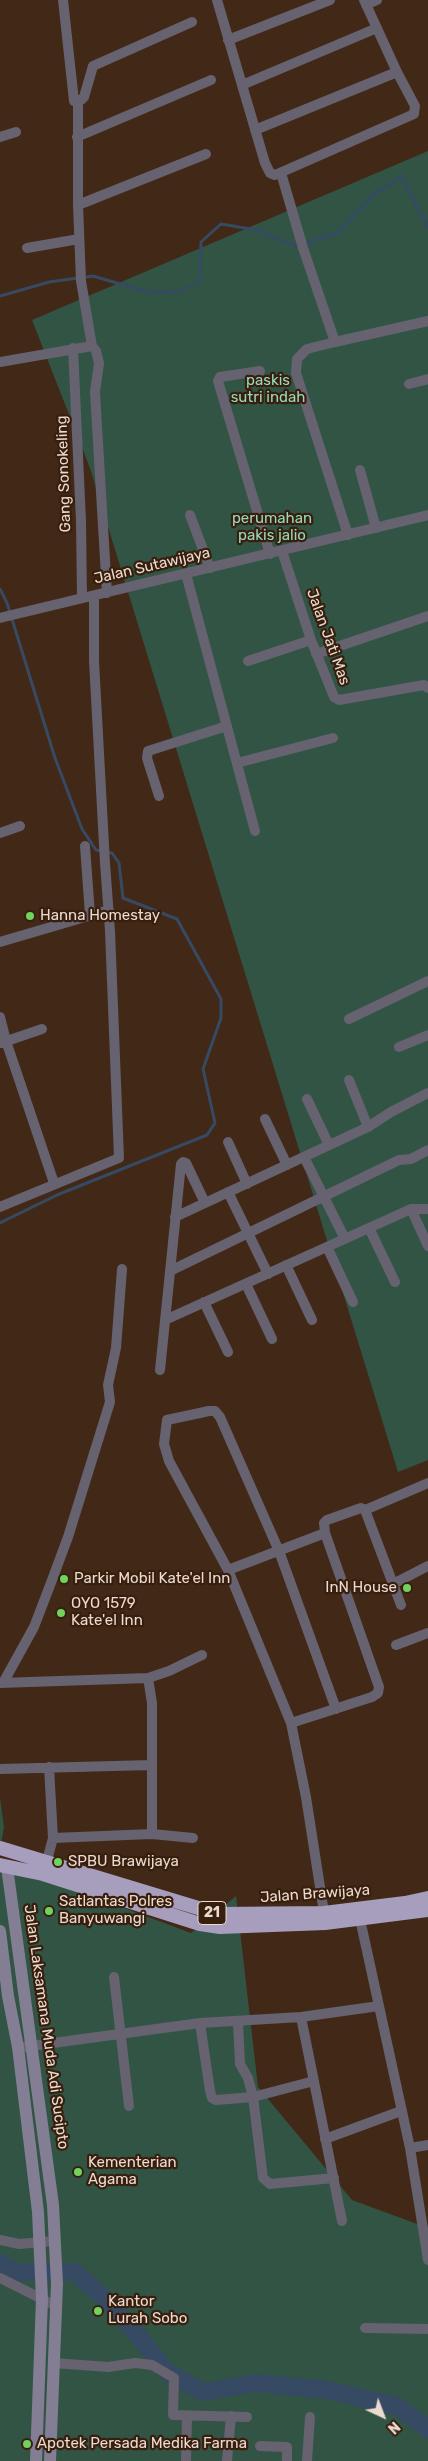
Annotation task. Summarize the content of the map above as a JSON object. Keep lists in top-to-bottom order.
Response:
{
  "streets": {
    "highway": ["Jalan Brawijaya", "21"],
    "main road": ["Jalan Laksamana Muda Adi Sucipto"],
    "street": ["Gang Sonokeling", "Jalan Sutawijaya", "Jalan Jati Mas"]
  },
  "crossings": [
    ["Gang Sonokeling", "Jalan Sutawijaya"],
    ["Jalan Sutawijaya", "Jalan Jati Mas"],
    ["Jalan Brawijaya", "21"],
    ["Jalan Brawijaya", "Jalan Laksamana Muda Adi Sucipto"],
    ["21", "Jalan Laksamana Muda Adi Sucipto"]
  ],
  "parks": ["paskis sutri indah", "perumahan pakis jalio"],
  "places": [
    "Hanna Homestay",
    "Parkir Mobil Kate'el Inn",
    "InN House",
    "OYO 1579 Kate'el Inn",
    "SPBU Brawijaya",
    "Satlantas Polres Banyuwangi",
    "Kementerian Agama",
    "Kantor Lurah Sobo",
    "Apotek Persada Medika Farma"
  ],
  "north": "bottom right"
}
